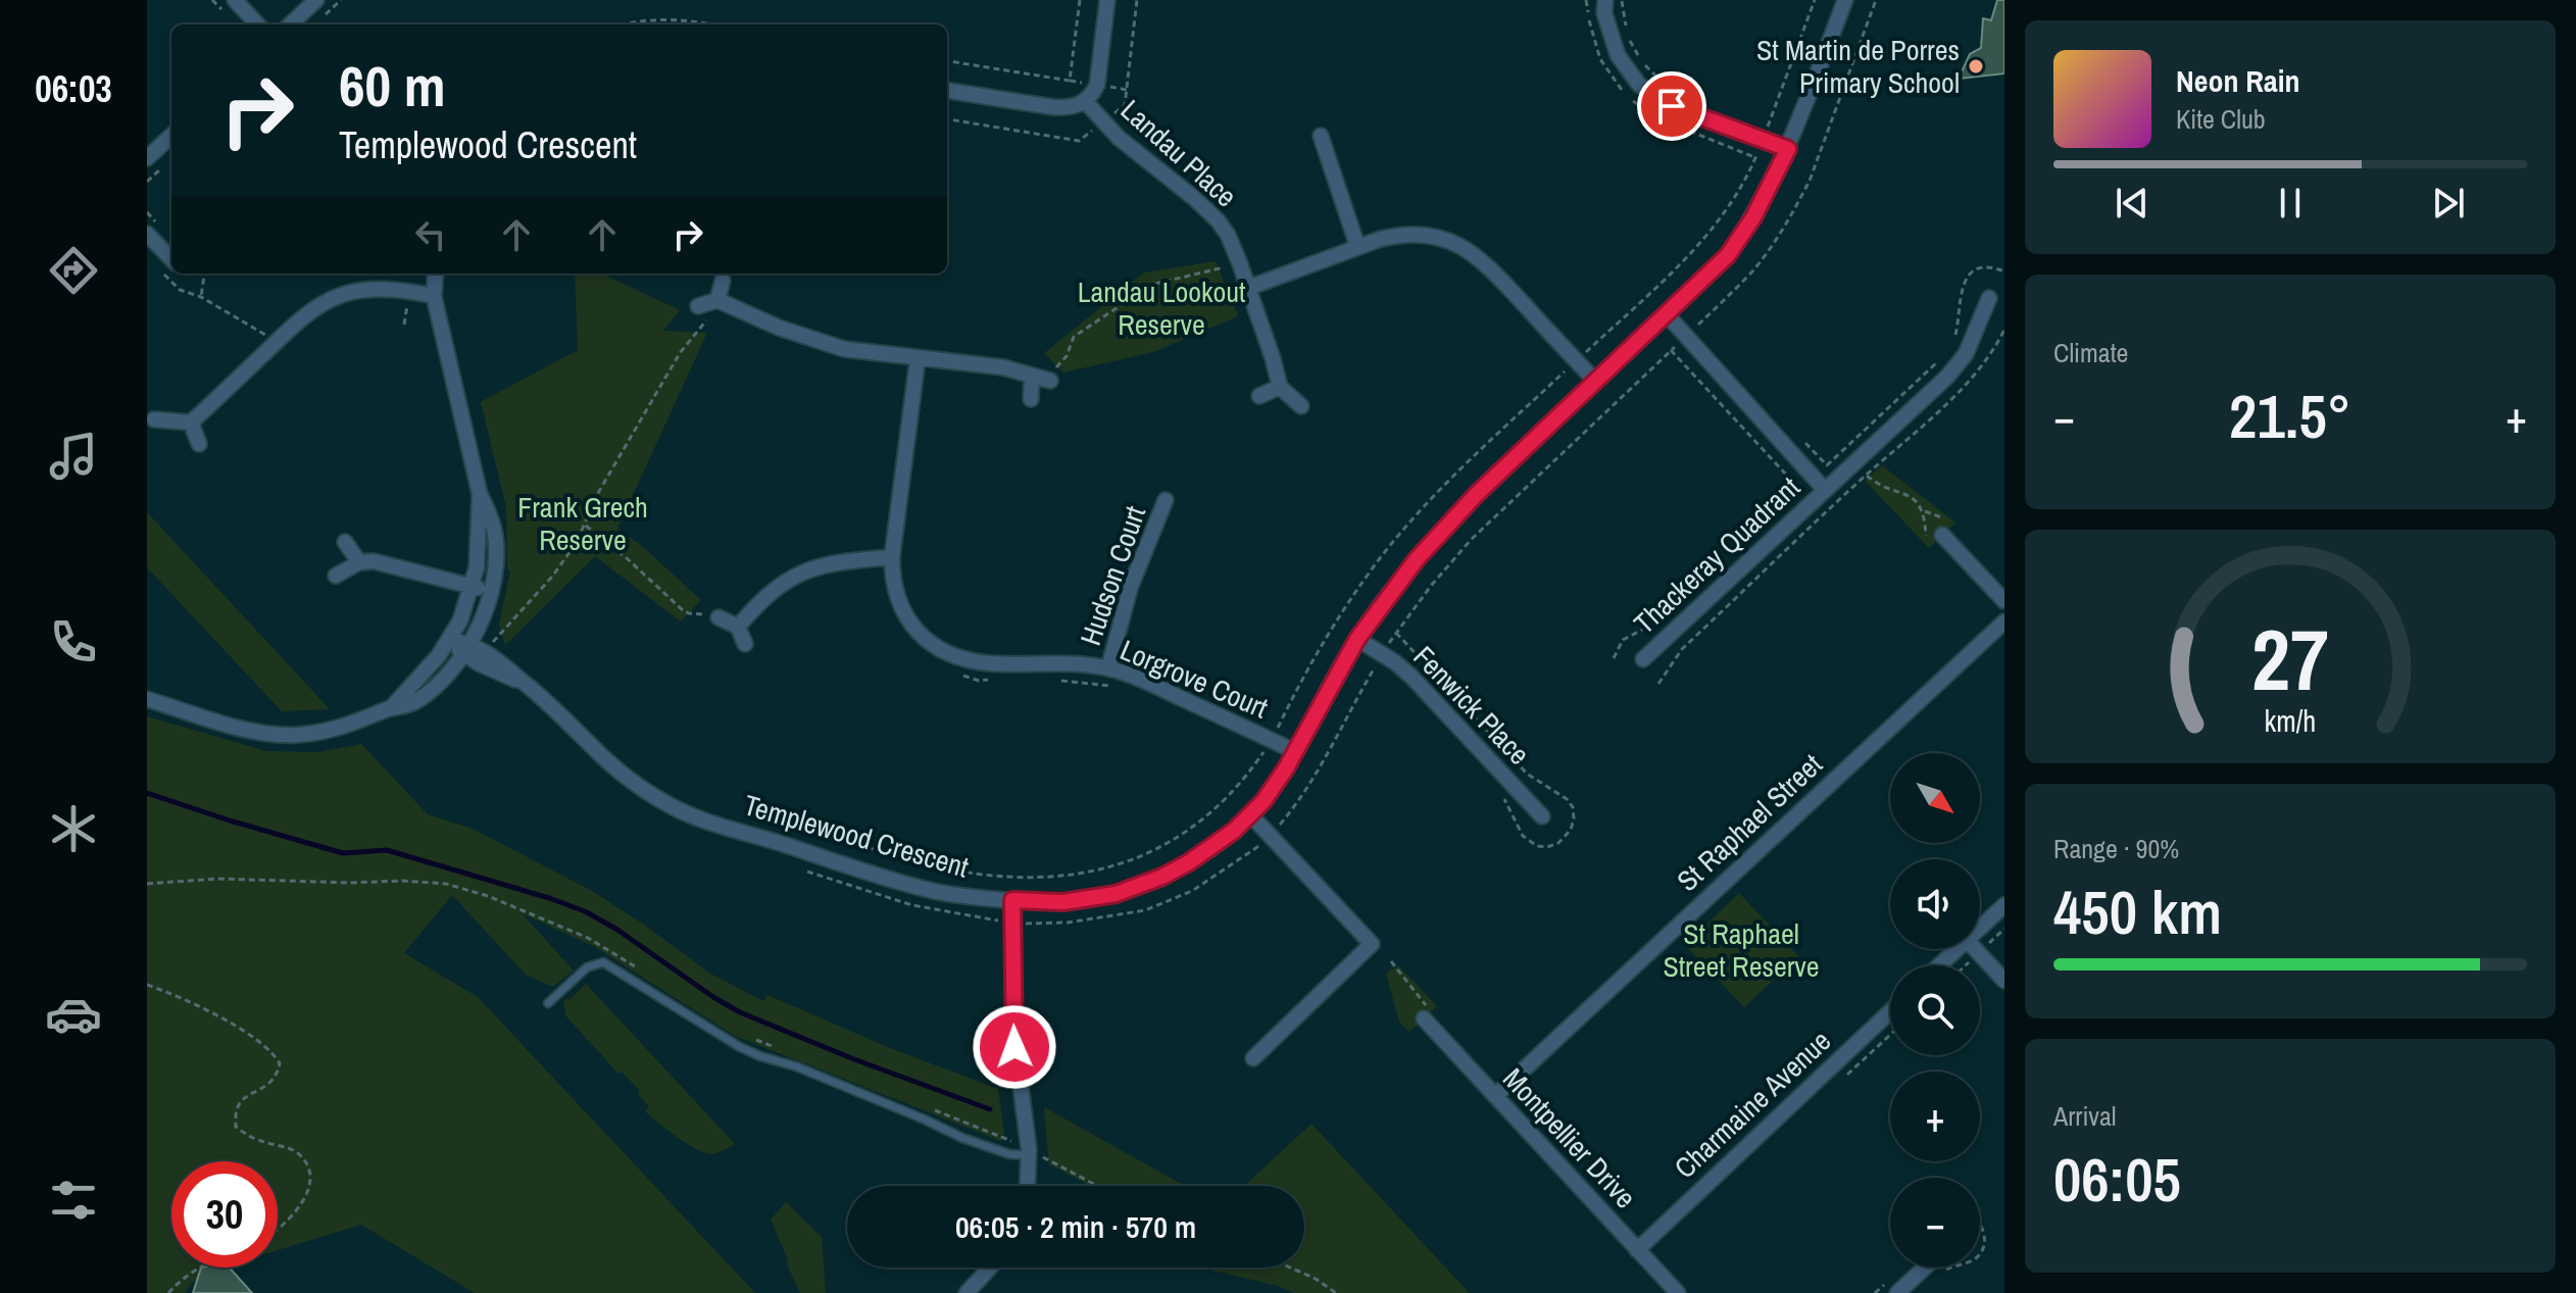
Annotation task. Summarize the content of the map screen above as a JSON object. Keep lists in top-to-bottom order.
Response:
{
  "streets": {
    "street": [
      "Landau Place",
      "Thackeray Quadrant",
      "Hudson Court",
      "Lorgrove Court",
      "Fenwick Place",
      "St Raphael Street",
      "Templewood Crescent",
      "Charmaine Avenue",
      "Montpellier Drive"
    ]
  },
  "crossings": [
    ["Thackeray Quadrant", "Templewood Crescent"],
    ["Hudson Court", "Lorgrove Court"],
    ["Lorgrove Court", "Templewood Crescent"],
    ["Fenwick Place", "Templewood Crescent"],
    ["St Raphael Street", "Montpellier Drive"],
    ["Charmaine Avenue", "Montpellier Drive"]
  ],
  "parks": ["Landau Lookout Reserve", "Frank Grech Reserve", "St Raphael Street Reserve"],
  "places": ["St Martin de Porres Primary School"],
  "north": "bottom right",
  "page": {
    "tabs": "06:03",
    "turn": ["60 m", "Templewood Crescent"],
    "song": ["Neon Rain", "Kite Club"],
    "tile": [
      "Climate",
      ["Range · 90%", "450 km"],
      ["Arrival", "06:05"]
    ],
    "heat": ["−", "21.5°", "+"],
    "map_buttons": ["+", "−"],
    "limit": "30",
    "trip": "06:05 · 2 min · 570 m",
    "gauge": ["27", "km/h"]
  }
}
